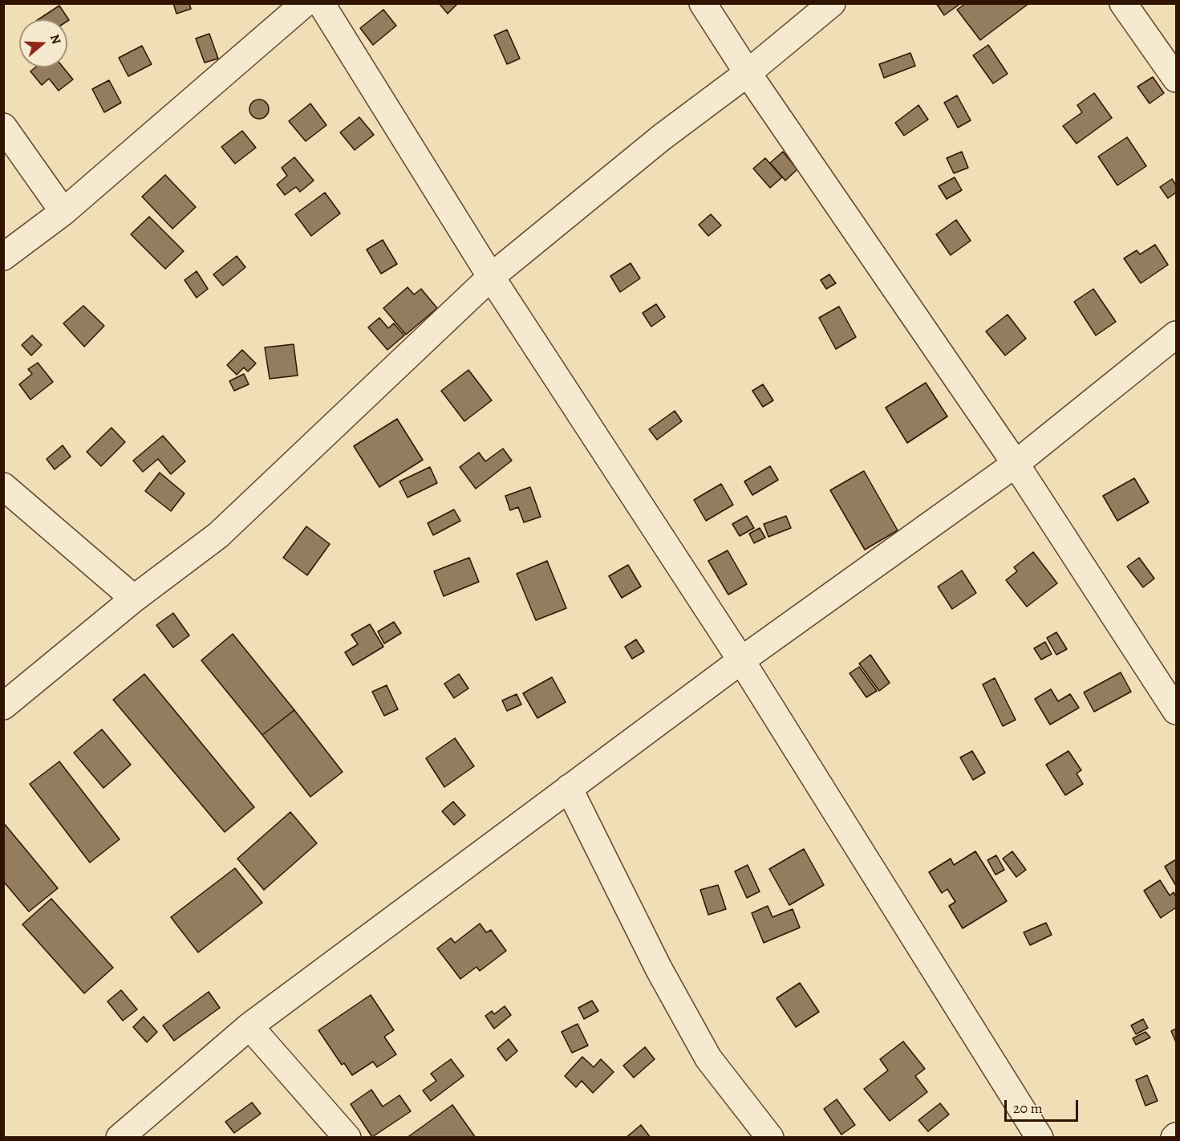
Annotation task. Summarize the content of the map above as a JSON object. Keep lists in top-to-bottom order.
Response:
{
  "scale_bar": "20 m",
  "north": "right"
}
